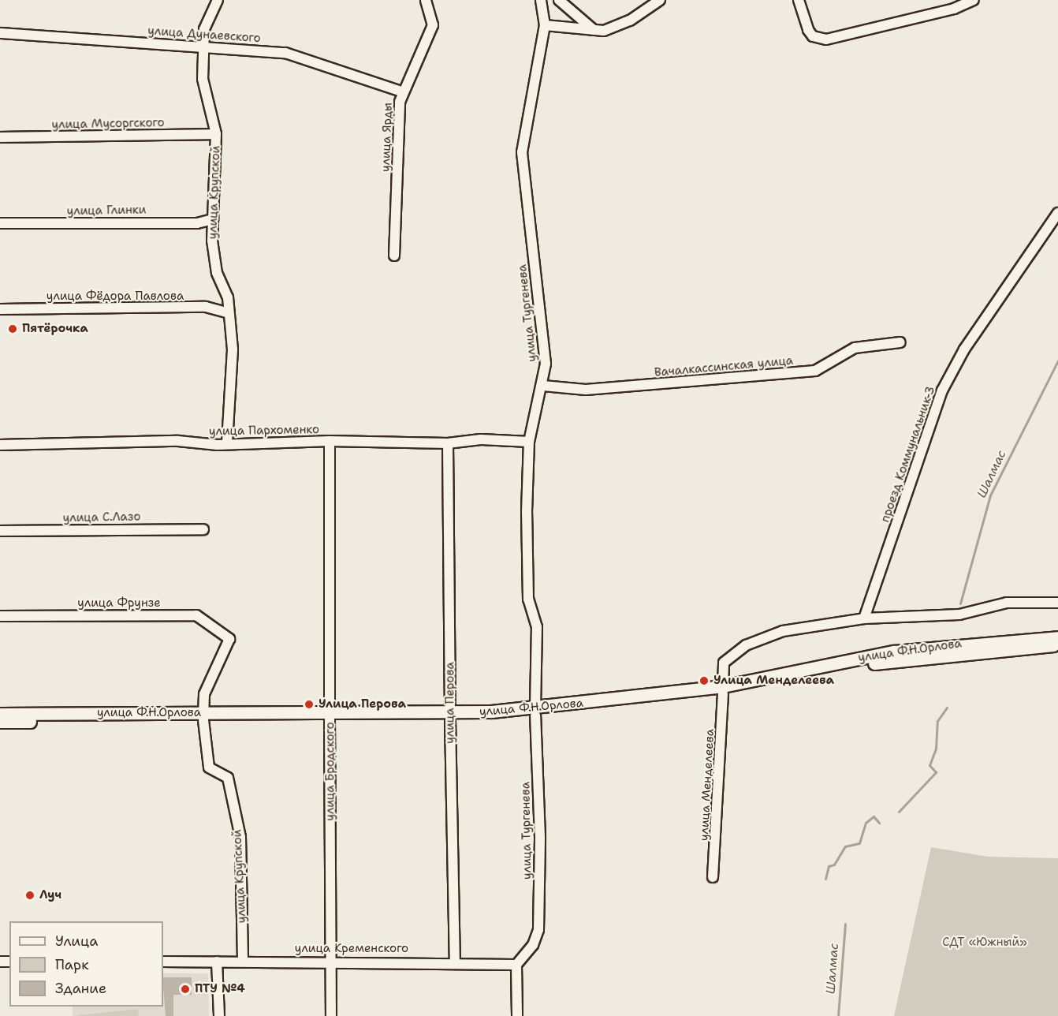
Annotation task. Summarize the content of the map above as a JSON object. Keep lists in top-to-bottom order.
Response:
{
  "streets": {
    "street": [
      "улица Дунаевского",
      "улица Мусоргского",
      "улица Ярды",
      "улица Крупской",
      "улица Глинки",
      "улица Фёдора Павлова",
      "улица Тургенева",
      "Вачалкассинская улица",
      "улица Пархоменко",
      "проезд Коммунальник-3",
      "улица С.Лазо",
      "улица Фрунзе",
      "улица Ф.Н.Орлова",
      "улица Перова",
      "улица Бродского",
      "улица Менделеева",
      "улица Кременского"
    ]
  },
  "crossings": [
    ["улица Дунаевского", "улица Ярды"],
    ["улица Дунаевского", "улица Крупской"],
    ["улица Мусоргского", "улица Крупской"],
    ["улица Крупской", "улица Глинки"],
    ["улица Крупской", "улица Фёдора Павлова"],
    ["улица Крупской", "улица Пархоменко"],
    ["улица Крупской", "улица Фрунзе"],
    ["улица Крупской", "улица Ф.Н.Орлова"],
    ["улица Крупской", "улица Кременского"],
    ["улица Тургенева", "Вачалкассинская улица"],
    ["улица Тургенева", "улица Пархоменко"],
    ["улица Тургенева", "улица Ф.Н.Орлова"],
    ["улица Тургенева", "улица Кременского"],
    ["улица Пархоменко", "улица Перова"],
    ["улица Пархоменко", "улица Бродского"],
    ["проезд Коммунальник-3", "улица Менделеева"],
    ["улица Ф.Н.Орлова", "улица Перова"],
    ["улица Ф.Н.Орлова", "улица Бродского"],
    ["улица Ф.Н.Орлова", "улица Менделеева"],
    ["улица Перова", "улица Кременского"],
    ["улица Бродского", "улица Кременского"]
  ],
  "water": ["Шалмас"],
  "parks": ["СДТ «Южный»"],
  "places": [
    "Пятёрочка",
    "Улица Менделеева",
    "Улица Перова",
    "Луч",
    "ПТУ №4"
  ],
  "legend": ["Улица", "Парк", "Здание"]
}
